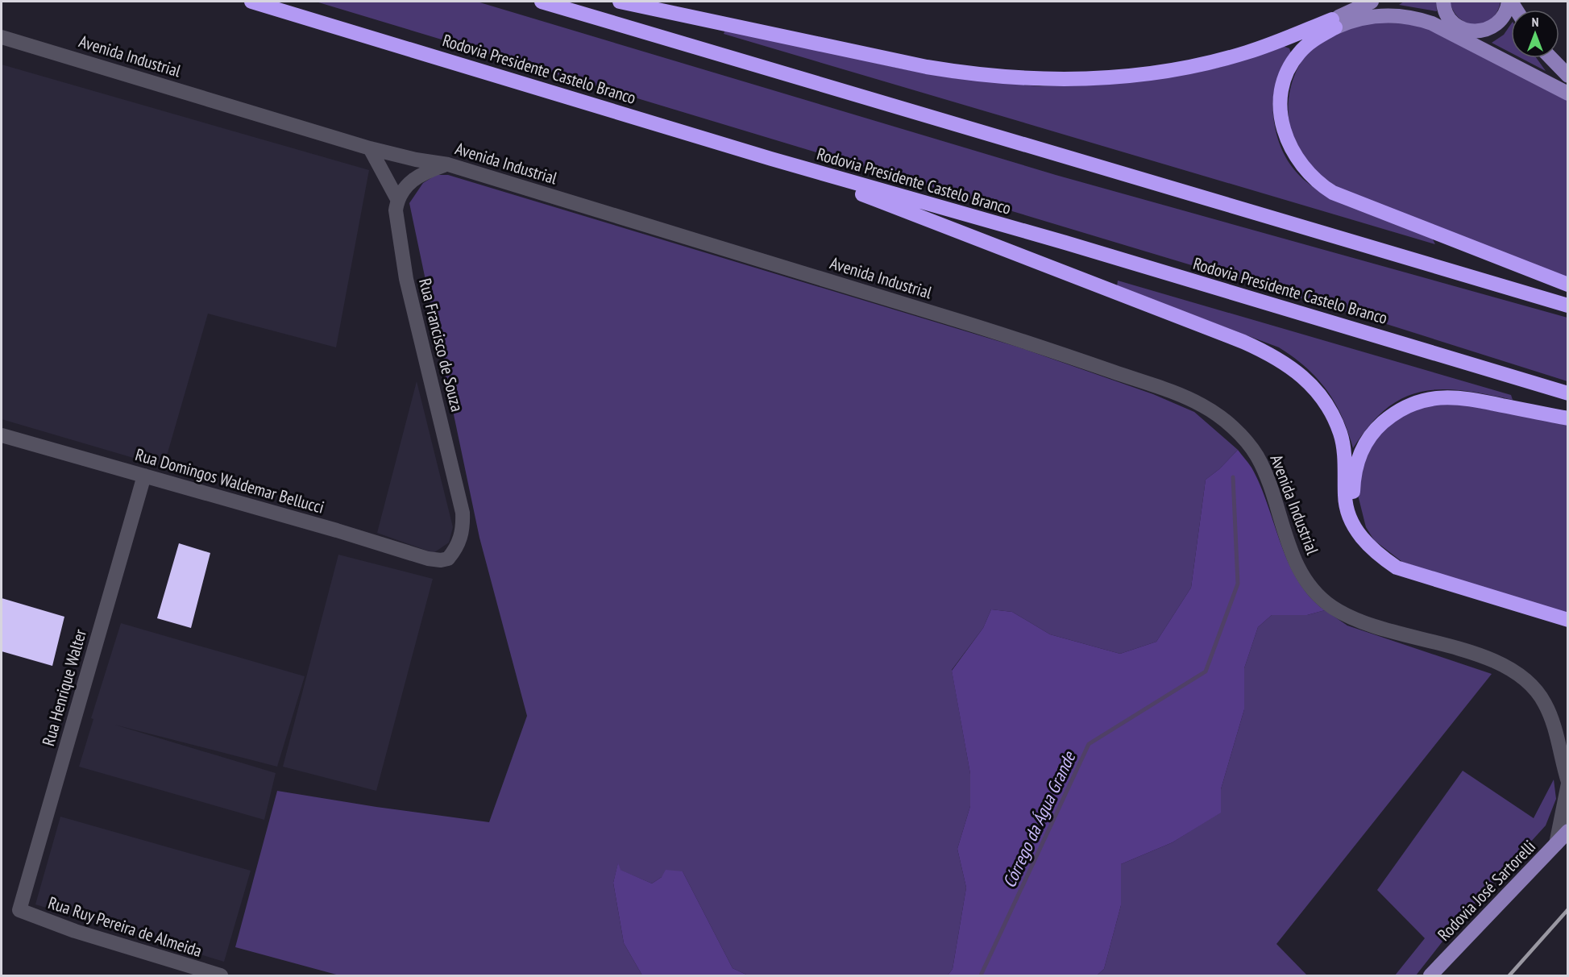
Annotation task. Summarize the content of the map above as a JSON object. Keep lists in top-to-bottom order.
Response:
{
  "streets": {
    "highway": ["Rodovia Presidente Castelo Branco"],
    "main road": ["Rodovia José Sartorelli"],
    "street": [
      "Avenida Industrial",
      "Rua Francisco de Souza",
      "Rua Domingos Waldemar Bellucci",
      "Rua Henrique Walter",
      "Rua Ruy Pereira de Almeida"
    ]
  },
  "crossings": [
    ["Rua Francisco de Souza", "Rua Domingos Waldemar Bellucci"],
    ["Rua Domingos Waldemar Bellucci", "Rua Henrique Walter"],
    ["Rua Henrique Walter", "Rua Ruy Pereira de Almeida"]
  ],
  "water": ["Córrego da Água Grande"],
  "north": "top"
}
